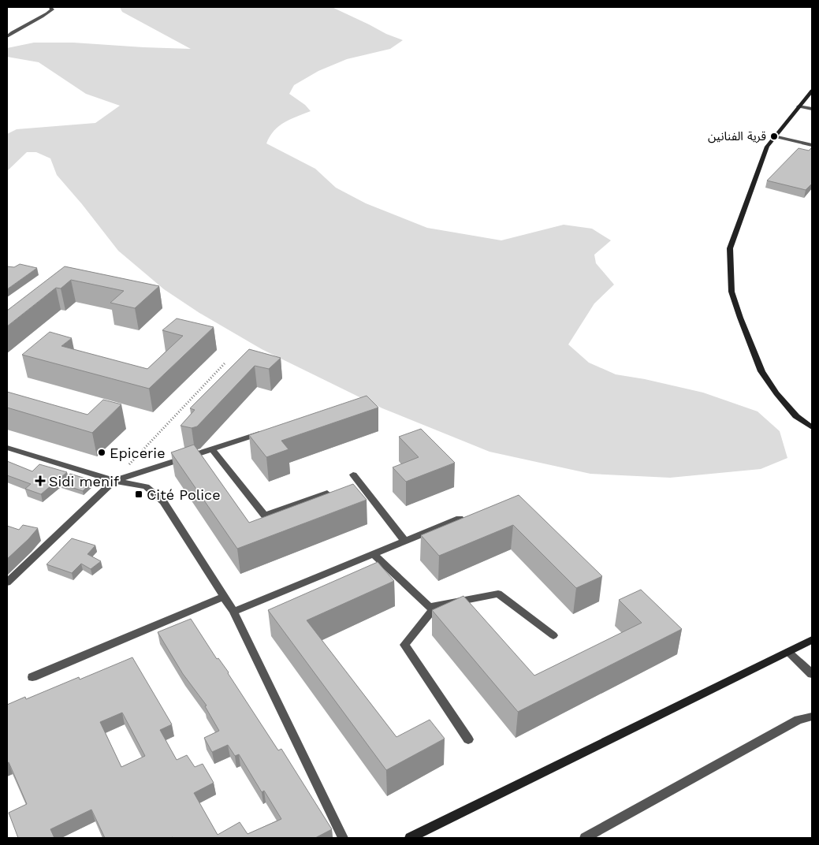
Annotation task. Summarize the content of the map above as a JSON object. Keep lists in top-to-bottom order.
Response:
{
  "places": {
    "other": ["قرية الفنانين", "Epicerie"],
    "health": ["Sidi menif"],
    "transit": ["Cité Police"]
  }
}
